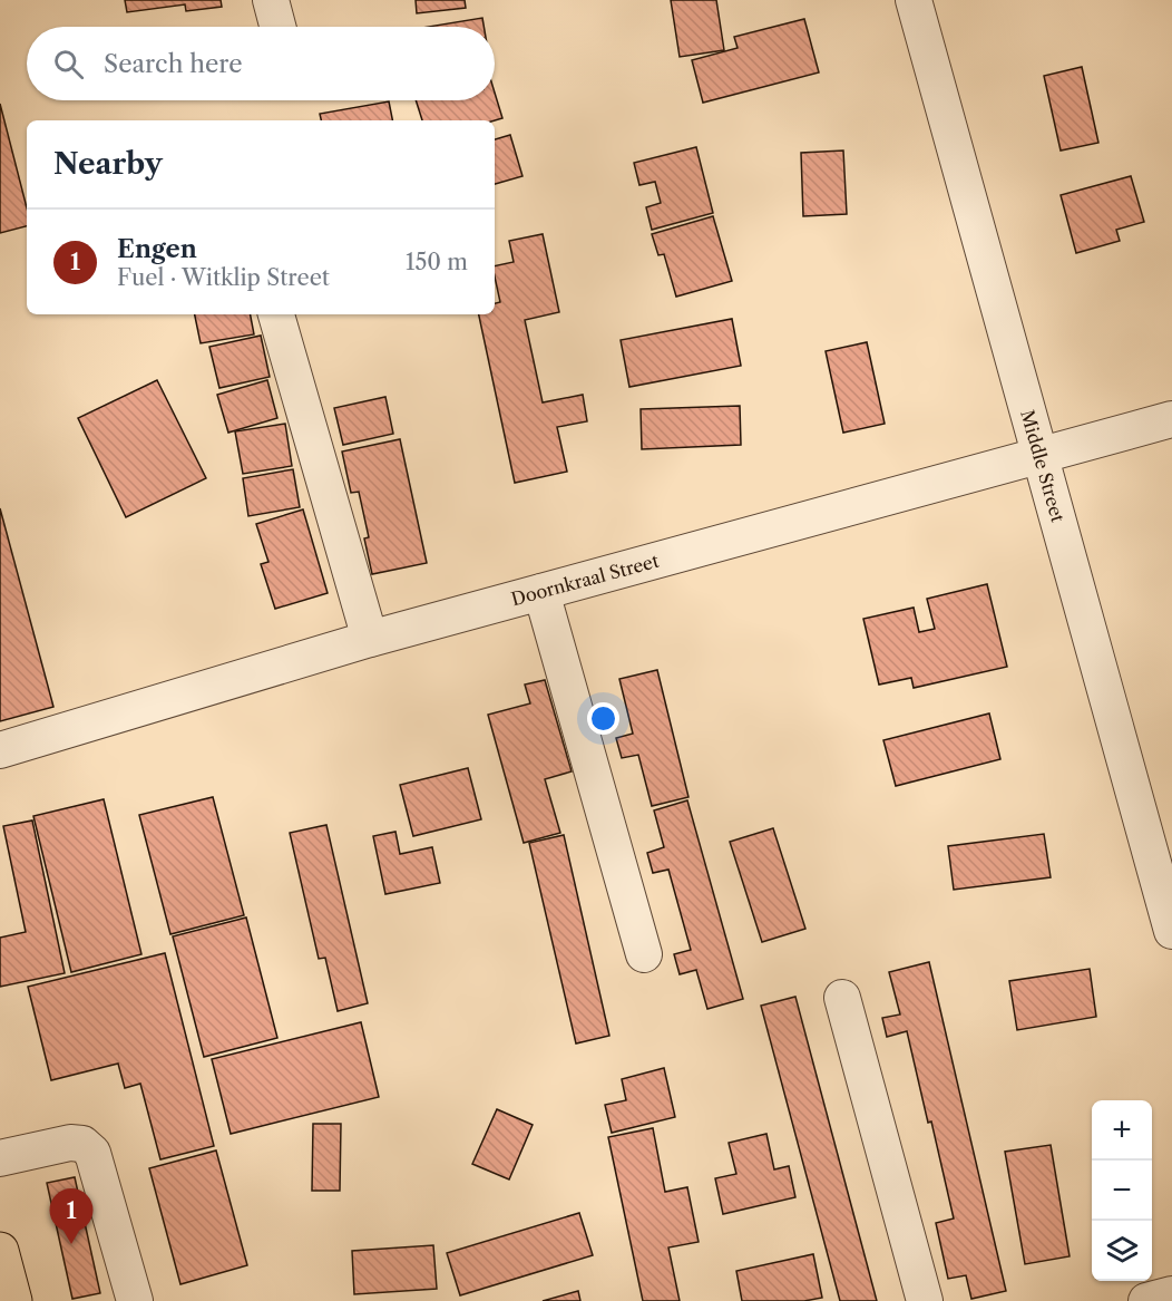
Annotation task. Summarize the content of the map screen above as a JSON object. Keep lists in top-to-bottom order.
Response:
{
  "streets": {
    "street": ["Middle Street", "Doornkraal Street"]
  },
  "crossings": [
    ["Middle Street", "Doornkraal Street"]
  ],
  "page": {
    "search": "Search here",
    "heading": "Nearby",
    "list": [
      {
        "mark": "1",
        "name": "Engen",
        "note": "Fuel · Witklip Street",
        "value": "150 m"
      }
    ],
    "map_buttons": ["+", "−"],
    "pins": "1"
  }
}
